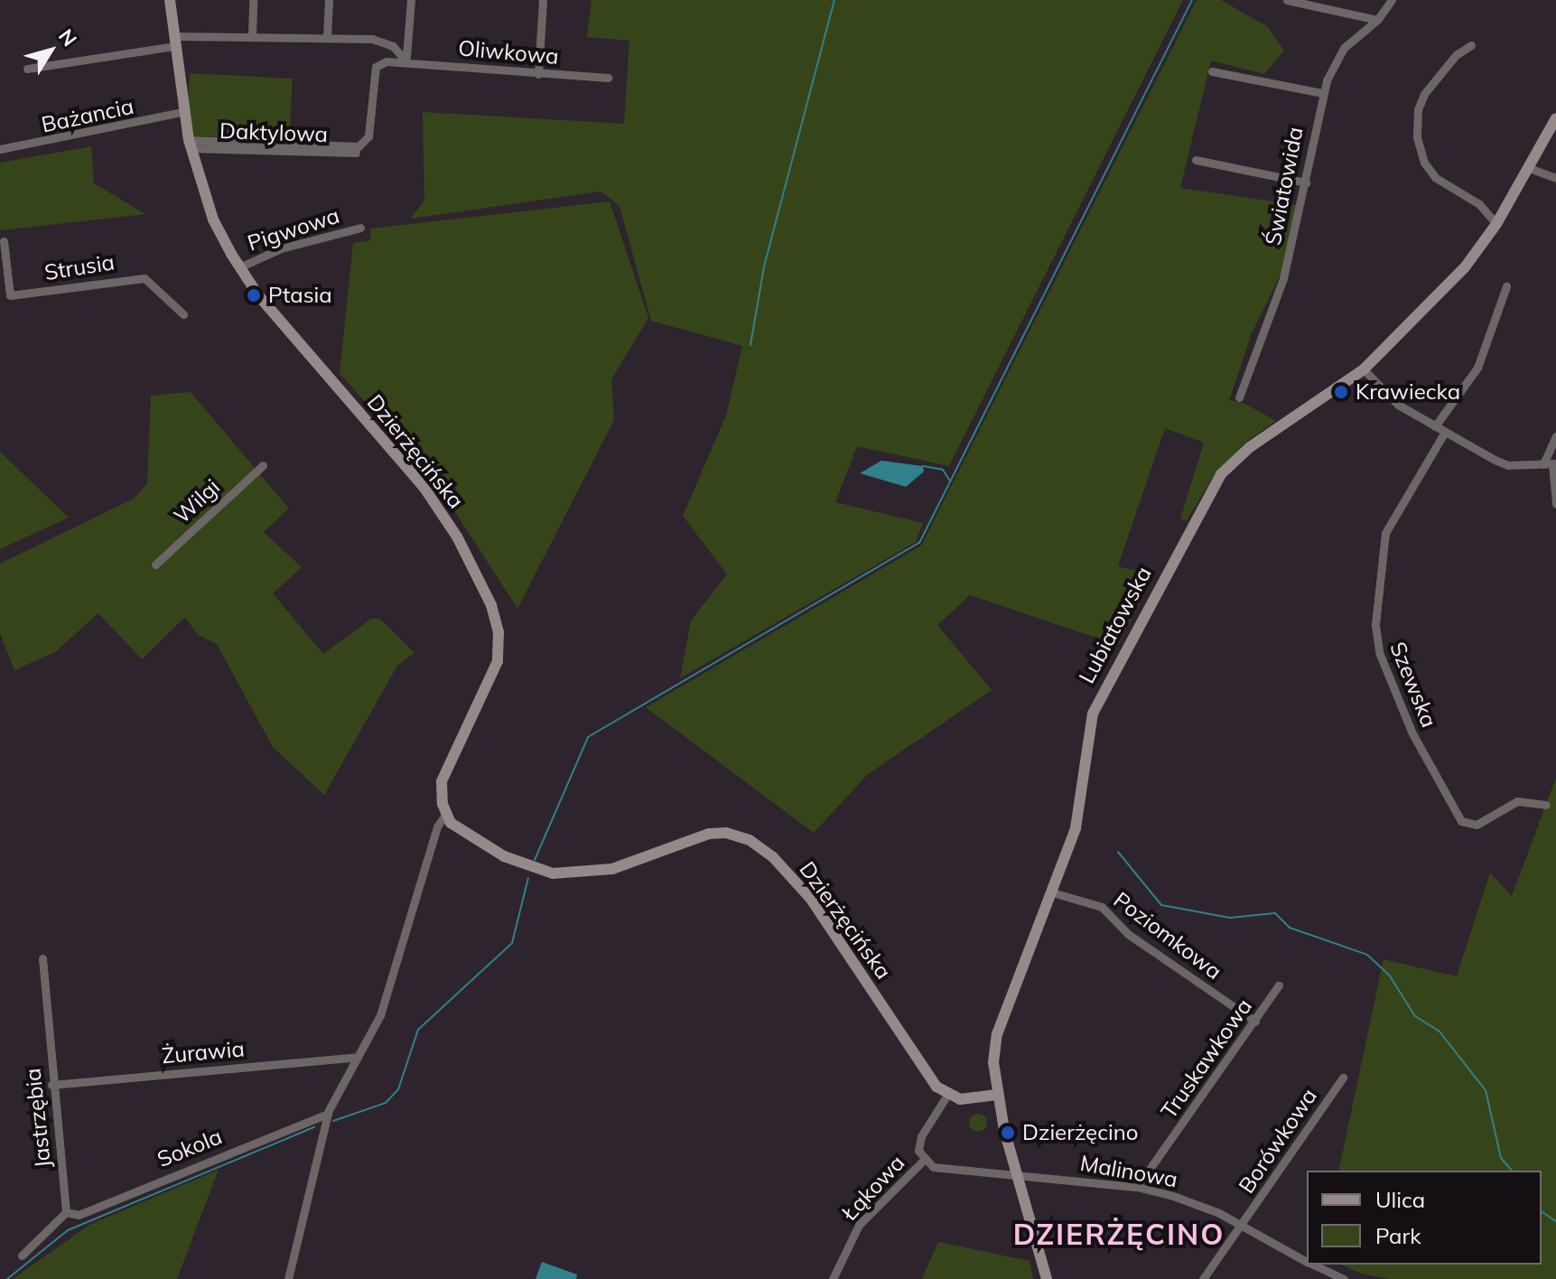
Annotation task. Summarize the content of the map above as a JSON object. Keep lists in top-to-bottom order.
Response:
{
  "streets": {
    "street": [
      "Oliwkowa",
      "Bażancia",
      "Daktylowa",
      "Światowida",
      "Pigwowa",
      "Strusia",
      "Dzierżęcińska",
      "Wilgi",
      "Lubiatowska",
      "Szewska",
      "Poziomkowa",
      "Żurawia",
      "Truskawkowa",
      "Jastrzębia",
      "Borówkowa",
      "Sokola",
      "Malinowa",
      "Łąkowa"
    ]
  },
  "crossings": [
    ["Bażancia", "Dzierżęcińska"],
    ["Daktylowa", "Dzierżęcińska"],
    ["Pigwowa", "Dzierżęcińska"],
    ["Dzierżęcińska", "Łąkowa"],
    ["Lubiatowska", "Poziomkowa"],
    ["Lubiatowska", "Malinowa"],
    ["Lubiatowska", "Łąkowa"],
    ["Poziomkowa", "Truskawkowa"],
    ["Żurawia", "Jastrzębia"],
    ["Truskawkowa", "Malinowa"],
    ["Jastrzębia", "Sokola"],
    ["Borówkowa", "Malinowa"],
    ["Malinowa", "Łąkowa"]
  ],
  "districts": ["DZIERŻĘCINO"],
  "places": ["Ptasia", "Krawiecka", "Dzierżęcino"],
  "legend": ["Ulica", "Park"],
  "north": "top right"
}
